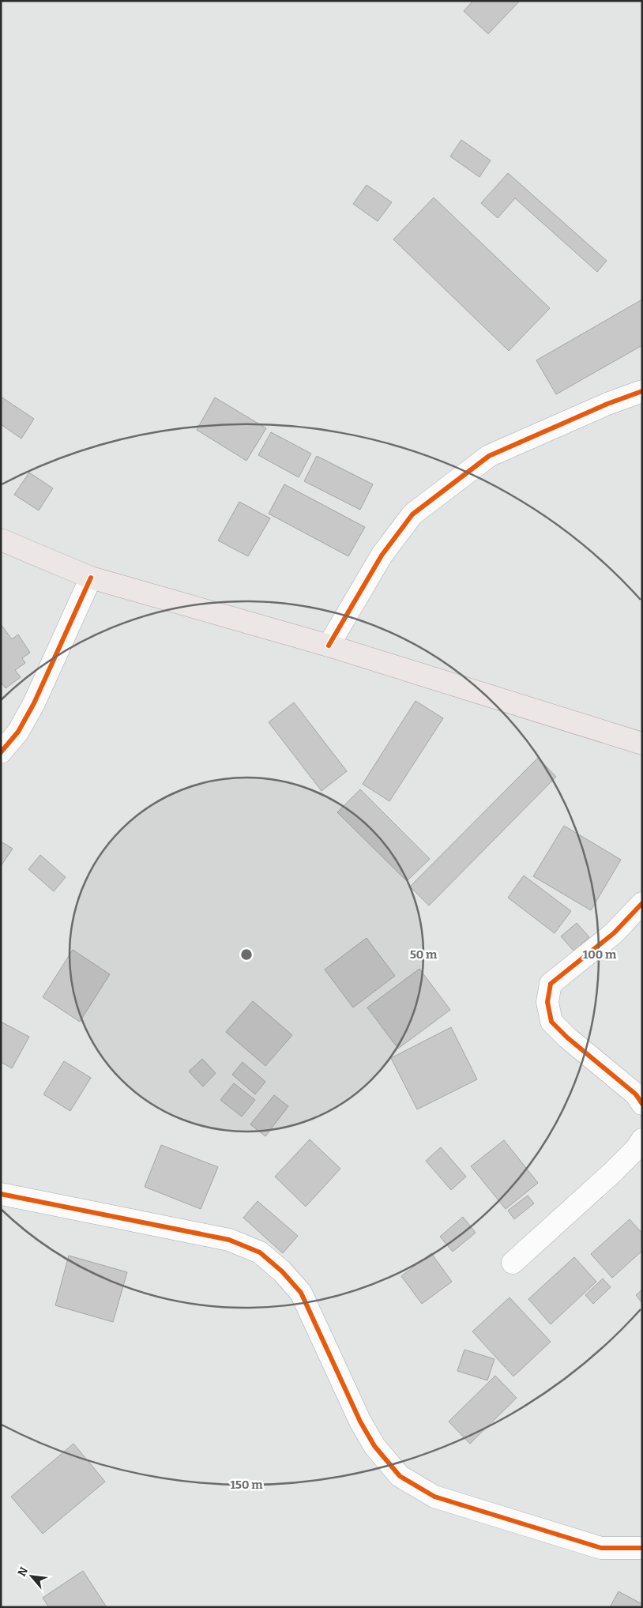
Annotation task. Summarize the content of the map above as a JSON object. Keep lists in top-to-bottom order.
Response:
{
  "north": "top left",
  "rings": ["50 m", "100 m", "150 m"]
}
